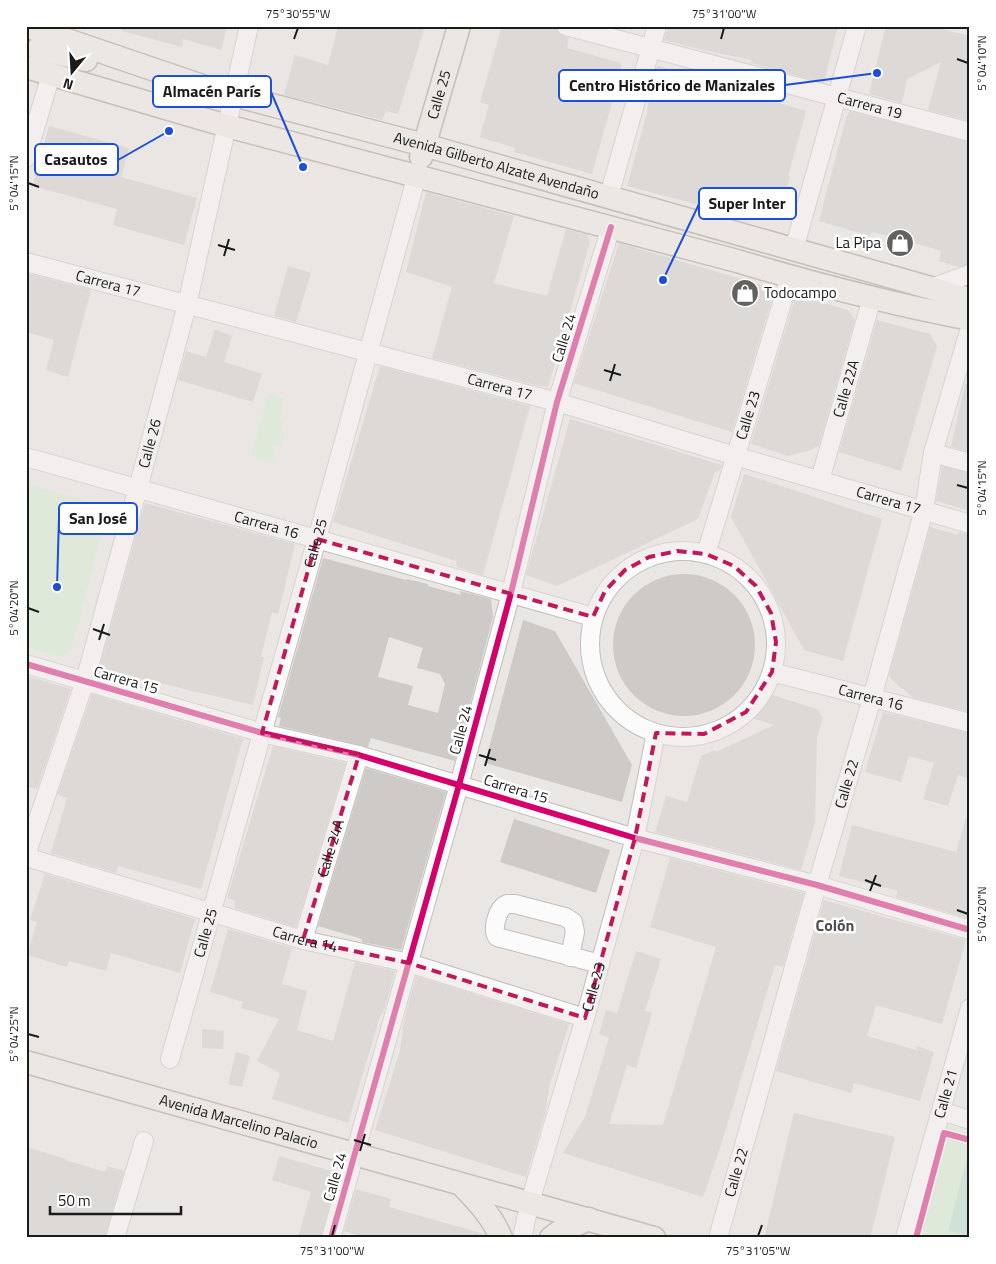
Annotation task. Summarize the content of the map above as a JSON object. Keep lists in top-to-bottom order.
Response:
{
  "streets": {
    "main road": ["Calle 25", "Avenida Gilberto Alzate Avendaño", "Avenida Marcelino Palacio"],
    "street": [
      "Carrera 19",
      "Carrera 17",
      "Calle 24",
      "Calle 22A",
      "Calle 23",
      "Calle 26",
      "Carrera 16",
      "Carrera 15",
      "Calle 22",
      "Calle 24A",
      "Carrera 14",
      "Calle 21"
    ]
  },
  "crossings": [
    ["Calle 25", "Avenida Gilberto Alzate Avendaño"],
    ["Calle 25", "Carrera 17"],
    ["Calle 25", "Carrera 16"],
    ["Calle 25", "Carrera 15"],
    ["Calle 25", "Carrera 14"],
    ["Avenida Gilberto Alzate Avendaño", "Calle 24"],
    ["Avenida Gilberto Alzate Avendaño", "Calle 22A"],
    ["Avenida Gilberto Alzate Avendaño", "Calle 23"],
    ["Avenida Gilberto Alzate Avendaño", "Calle 26"],
    ["Carrera 17", "Calle 24"],
    ["Carrera 17", "Calle 22A"],
    ["Carrera 17", "Calle 23"],
    ["Carrera 17", "Calle 26"],
    ["Carrera 17", "Calle 22"],
    ["Calle 24", "Carrera 16"],
    ["Calle 24", "Carrera 15"],
    ["Calle 24", "Carrera 14"],
    ["Calle 24", "Avenida Marcelino Palacio"],
    ["Calle 23", "Carrera 15"],
    ["Calle 23", "Carrera 14"],
    ["Calle 23", "Avenida Marcelino Palacio"],
    ["Calle 26", "Carrera 16"],
    ["Calle 26", "Carrera 15"],
    ["Calle 26", "Carrera 14"],
    ["Carrera 16", "Calle 22"],
    ["Carrera 15", "Calle 22"],
    ["Carrera 15", "Calle 24A"],
    ["Calle 24A", "Carrera 14"]
  ],
  "districts": ["Colón"],
  "places": {
    "other": [
      "Centro Histórico de Manizales",
      "Casautos",
      "Almacén París",
      "Super Inter",
      "San José"
    ],
    "shop": ["La Pipa", "Todocampo"]
  },
  "scale_bar": "50 m",
  "north": "bottom",
  "coordinates": [
    "75°30'55\"W",
    "75°31'00\"W",
    "5°04'10\"N",
    "5°04'15\"N",
    "5°04'20\"N",
    "5°04'25\"N",
    "75°31'05\"W"
  ]
}
